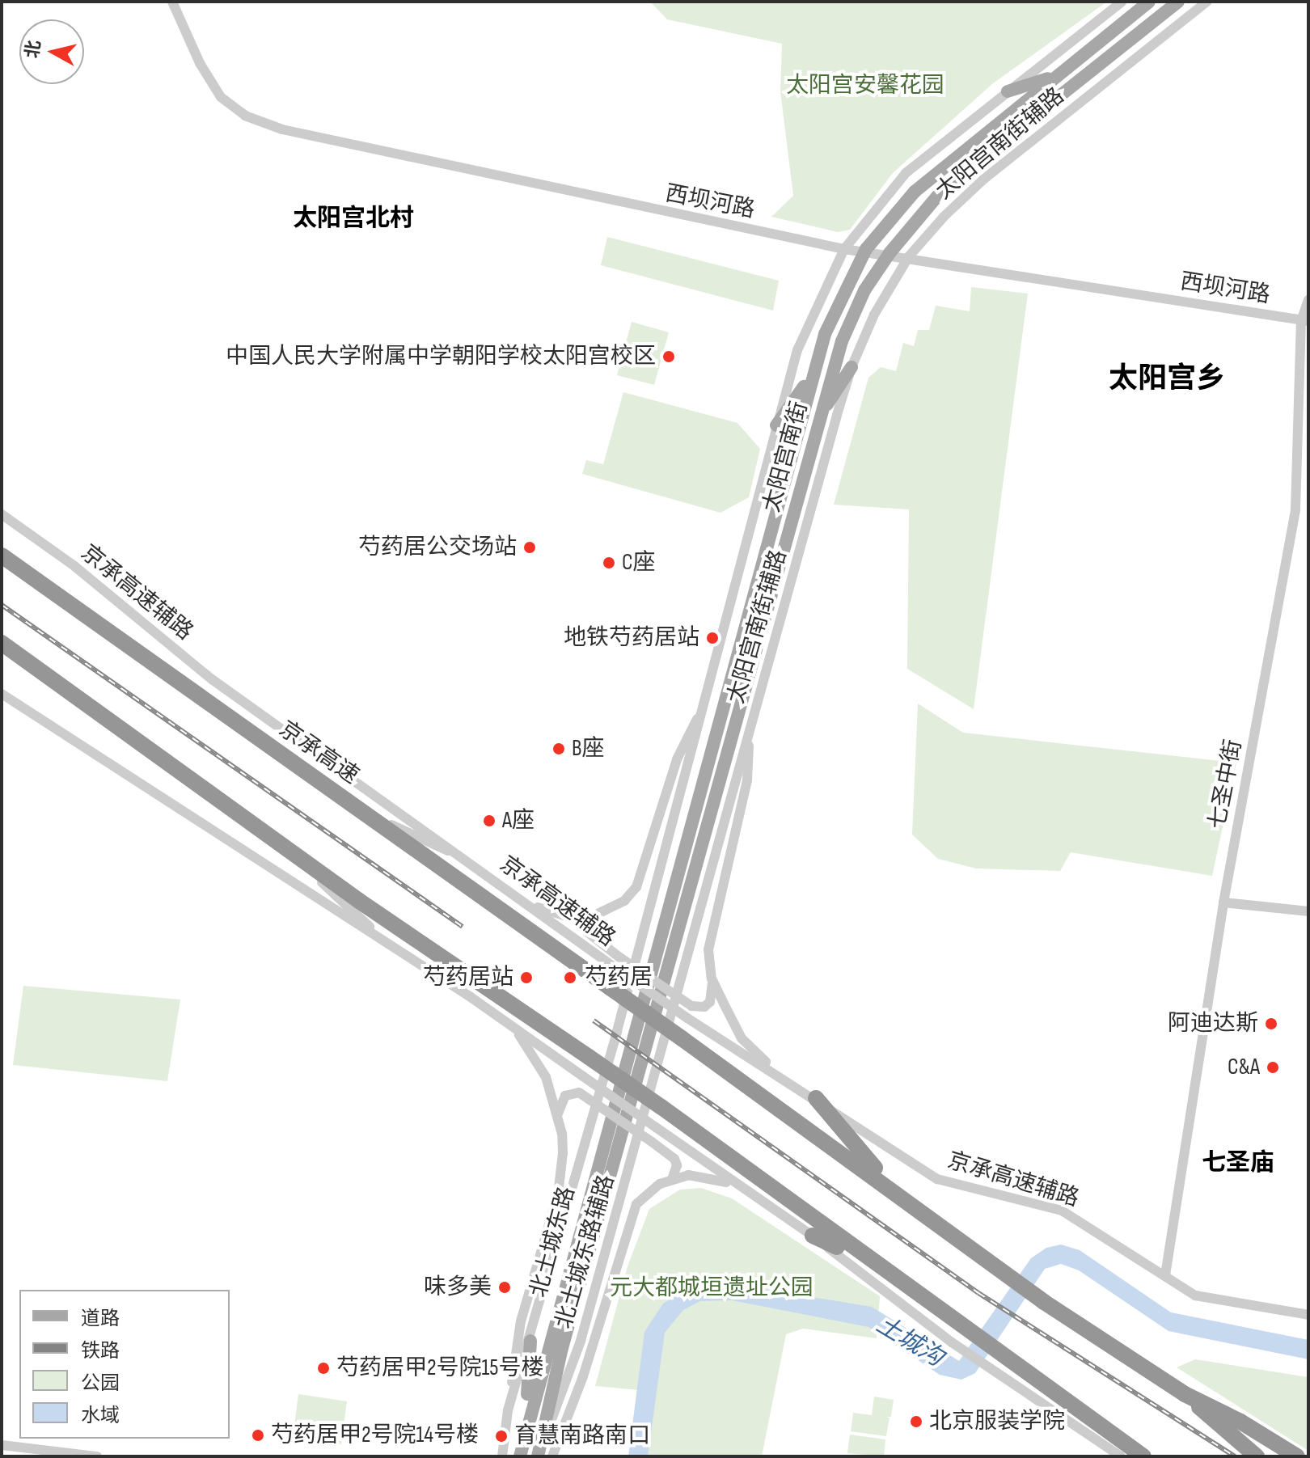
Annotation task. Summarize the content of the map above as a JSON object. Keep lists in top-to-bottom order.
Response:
{
  "streets": {
    "highway": ["京承高速"],
    "main road": ["太阳宫南街", "北土城东路"],
    "street": [
      "太阳宫南街辅路",
      "西坝河路",
      "京承高速辅路",
      "七圣中街",
      "北土城东路辅路"
    ]
  },
  "crossings": [
    ["太阳宫南街辅路", "西坝河路"],
    ["太阳宫南街辅路", "太阳宫南街"],
    ["太阳宫南街辅路", "北土城东路辅路"],
    ["西坝河路", "太阳宫南街"],
    ["西坝河路", "七圣中街"],
    ["太阳宫南街", "北土城东路"],
    ["京承高速辅路", "七圣中街"],
    ["北土城东路", "北土城东路辅路"]
  ],
  "districts": ["太阳宫北村", "太阳宫乡", "七圣庙"],
  "water": ["土城沟"],
  "parks": ["太阳宫安馨花园", "元大都城垣遗址公园"],
  "places": [
    "中国人民大学附属中学朝阳学校太阳宫校区",
    "芍药居公交场站",
    "C座",
    "地铁芍药居站",
    "B座",
    "A座",
    "芍药居站",
    "芍药居",
    "阿迪达斯",
    "C&A",
    "味多美",
    "芍药居甲2号院15号楼",
    "北京服装学院",
    "芍药居甲2号院14号楼",
    "育慧南路南口"
  ],
  "legend": [
    "道路",
    "铁路",
    "公园",
    "水域"
  ],
  "north": "left"
}
